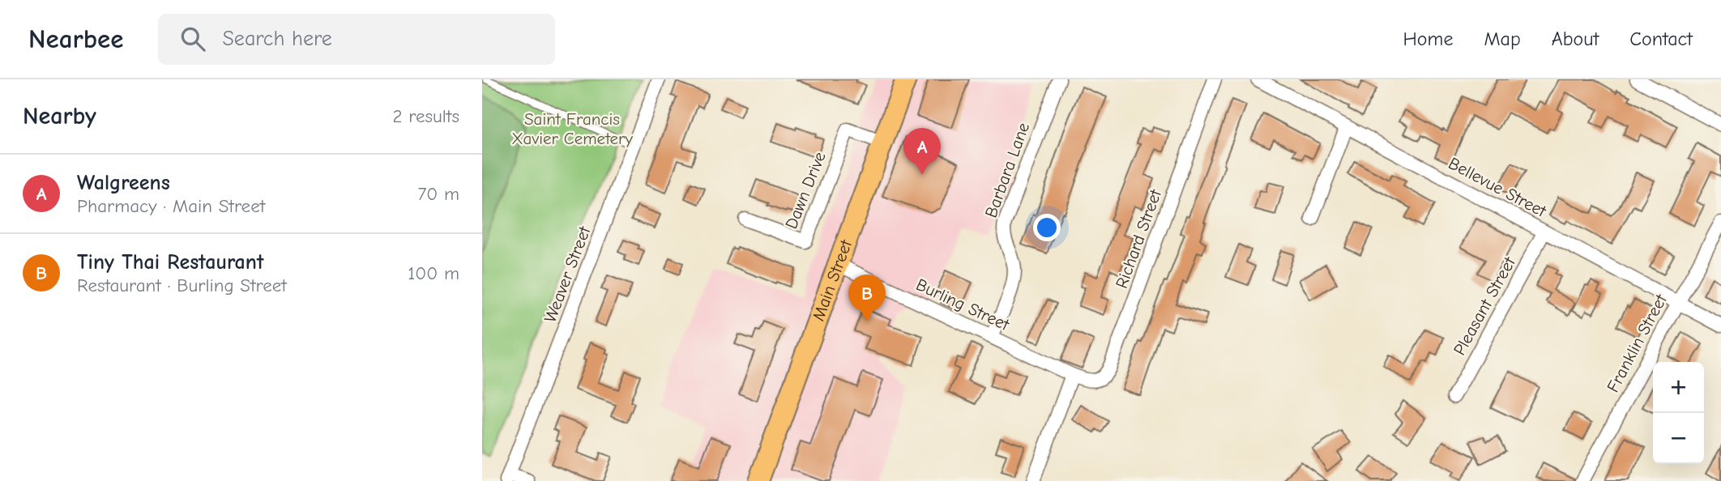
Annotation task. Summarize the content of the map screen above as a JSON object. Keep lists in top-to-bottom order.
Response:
{
  "streets": {
    "main road": ["Main Street"],
    "street": [
      "Barbara Lane",
      "Bellevue Street",
      "Dawn Drive",
      "Richard Street",
      "Weaver Street",
      "Burling Street",
      "Pleasant Street",
      "Franklin Street"
    ]
  },
  "crossings": [
    ["Barbara Lane", "Burling Street"],
    ["Bellevue Street", "Pleasant Street"],
    ["Bellevue Street", "Franklin Street"],
    ["Dawn Drive", "Main Street"],
    ["Richard Street", "Burling Street"],
    ["Main Street", "Burling Street"]
  ],
  "parks": ["Saint Francis Xavier Cemetery"],
  "page": {
    "header": "Nearbee",
    "search": "Search here",
    "nav": [
      "Home",
      "Map",
      "About",
      "Contact"
    ],
    "heading": ["Nearby", "2 results"],
    "pins": ["A", "B"],
    "list": [
      {
        "mark": "A",
        "name": "Walgreens",
        "note": "Pharmacy · Main Street",
        "value": "70 m"
      },
      {
        "mark": "B",
        "name": "Tiny Thai Restaurant",
        "note": "Restaurant · Burling Street",
        "value": "100 m"
      }
    ],
    "map_buttons": ["+", "−"]
  }
}
